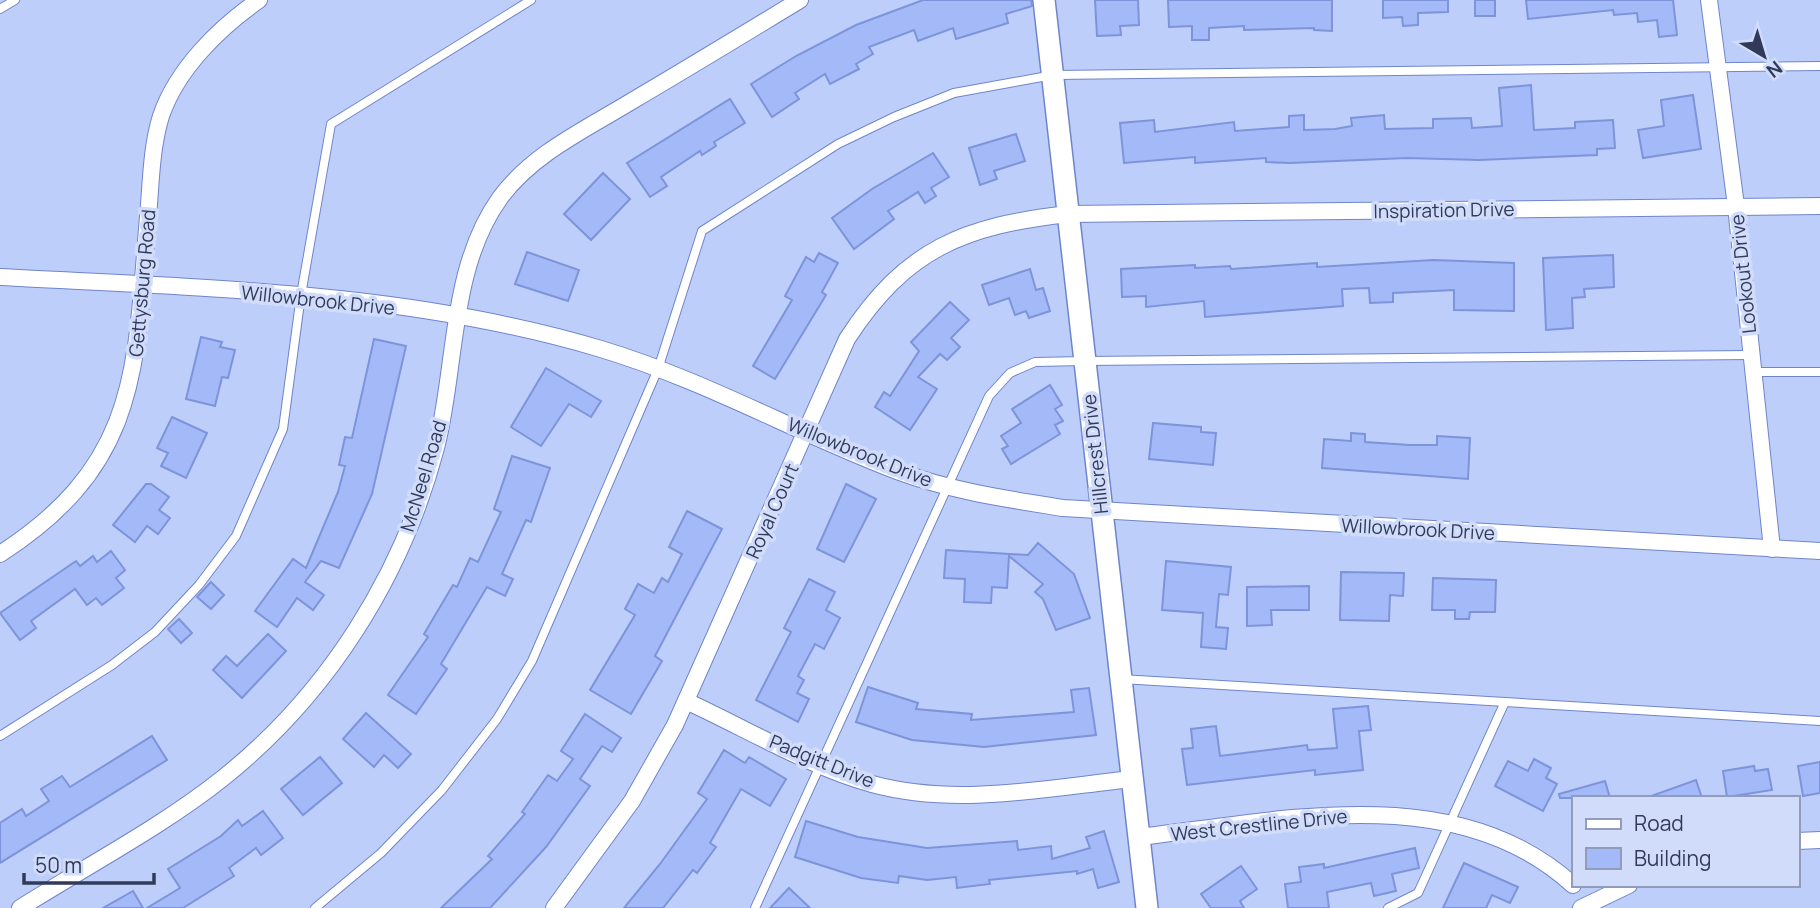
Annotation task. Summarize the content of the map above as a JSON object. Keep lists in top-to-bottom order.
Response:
{
  "streets": {
    "street": [
      "Inspiration Drive",
      "Lookout Drive",
      "Gettysburg Road",
      "Willowbrook Drive",
      "Hillcrest Drive",
      "McNeel Road",
      "Royal Court",
      "Padgitt Drive",
      "West Crestline Drive"
    ]
  },
  "crossings": [
    ["Inspiration Drive", "Lookout Drive"],
    ["Inspiration Drive", "Hillcrest Drive"],
    ["Inspiration Drive", "Royal Court"],
    ["Lookout Drive", "Willowbrook Drive"],
    ["Gettysburg Road", "Willowbrook Drive"],
    ["Willowbrook Drive", "Hillcrest Drive"],
    ["Willowbrook Drive", "McNeel Road"],
    ["Willowbrook Drive", "Royal Court"],
    ["Hillcrest Drive", "Royal Court"],
    ["Hillcrest Drive", "Padgitt Drive"],
    ["Hillcrest Drive", "West Crestline Drive"],
    ["Royal Court", "Padgitt Drive"]
  ],
  "legend": ["Road", "Building"],
  "scale_bar": "50 m",
  "north": "bottom right"
}
